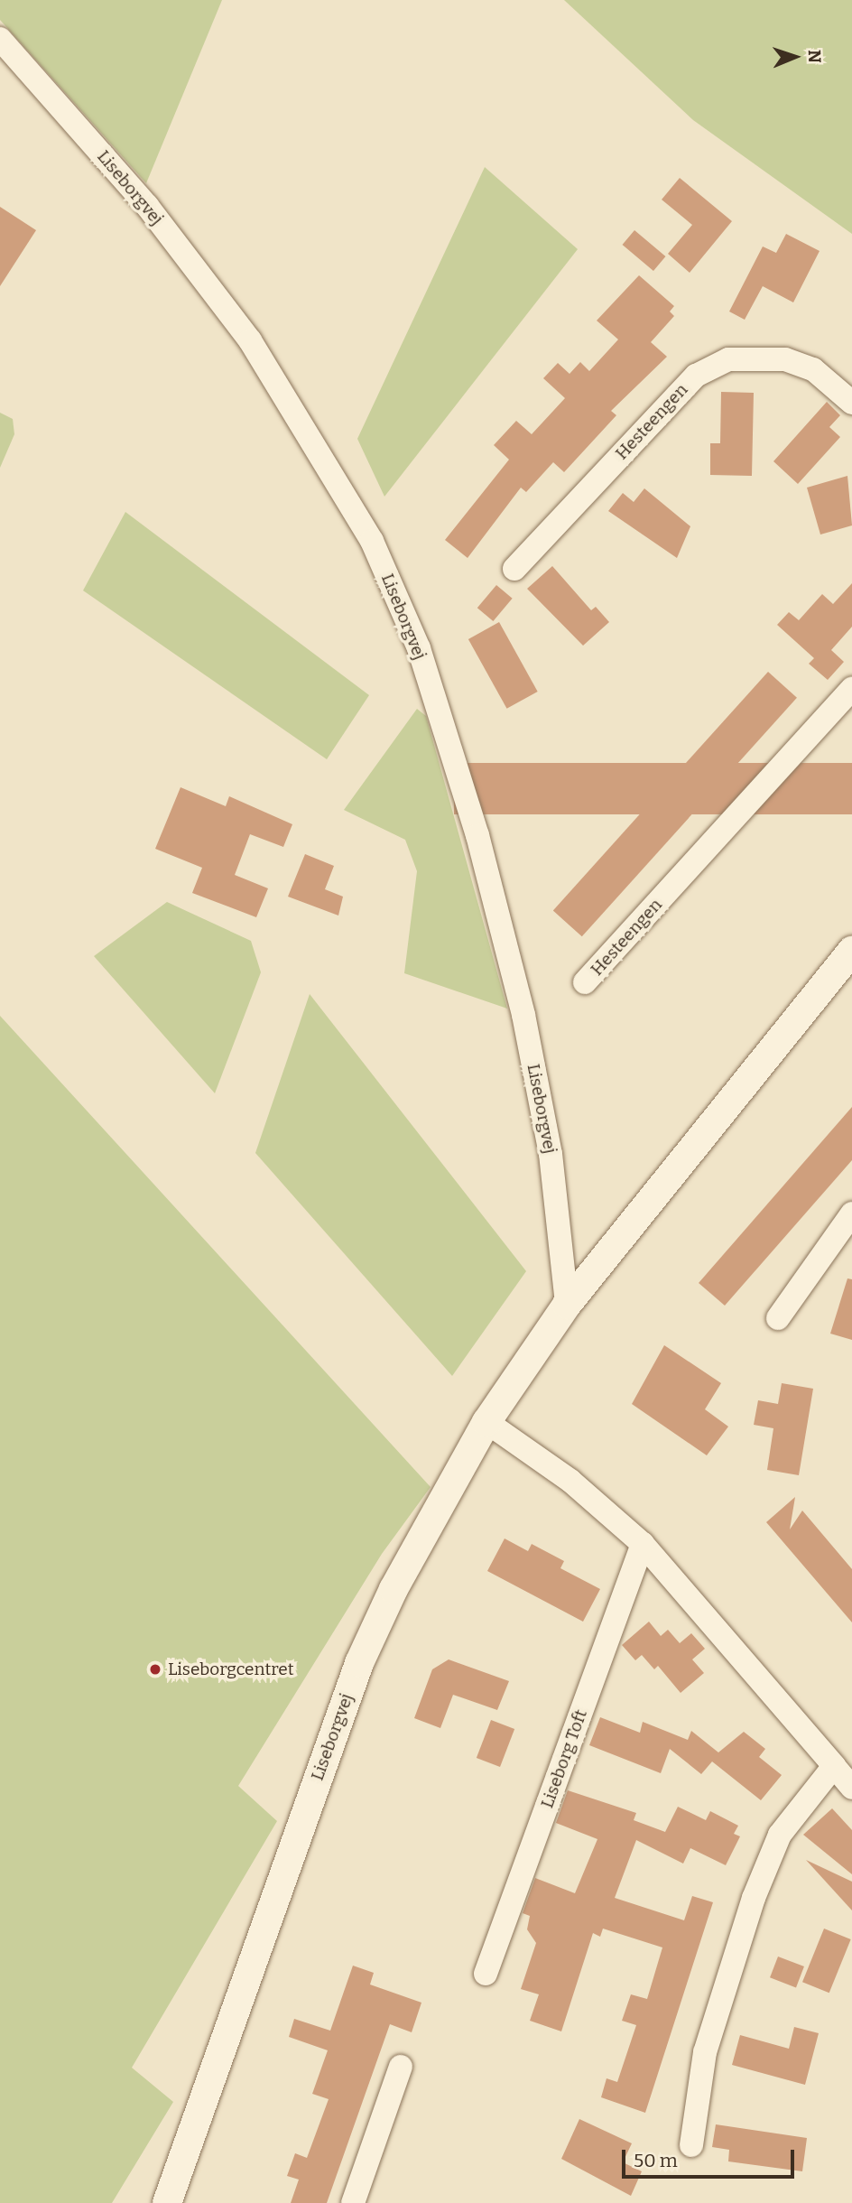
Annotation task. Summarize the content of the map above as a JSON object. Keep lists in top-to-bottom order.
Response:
{
  "streets": {
    "street": ["Liseborgvej", "Hesteengen", "Liseborg Toft"]
  },
  "places": ["Liseborgcentret"],
  "scale_bar": "50 m",
  "north": "right"
}
